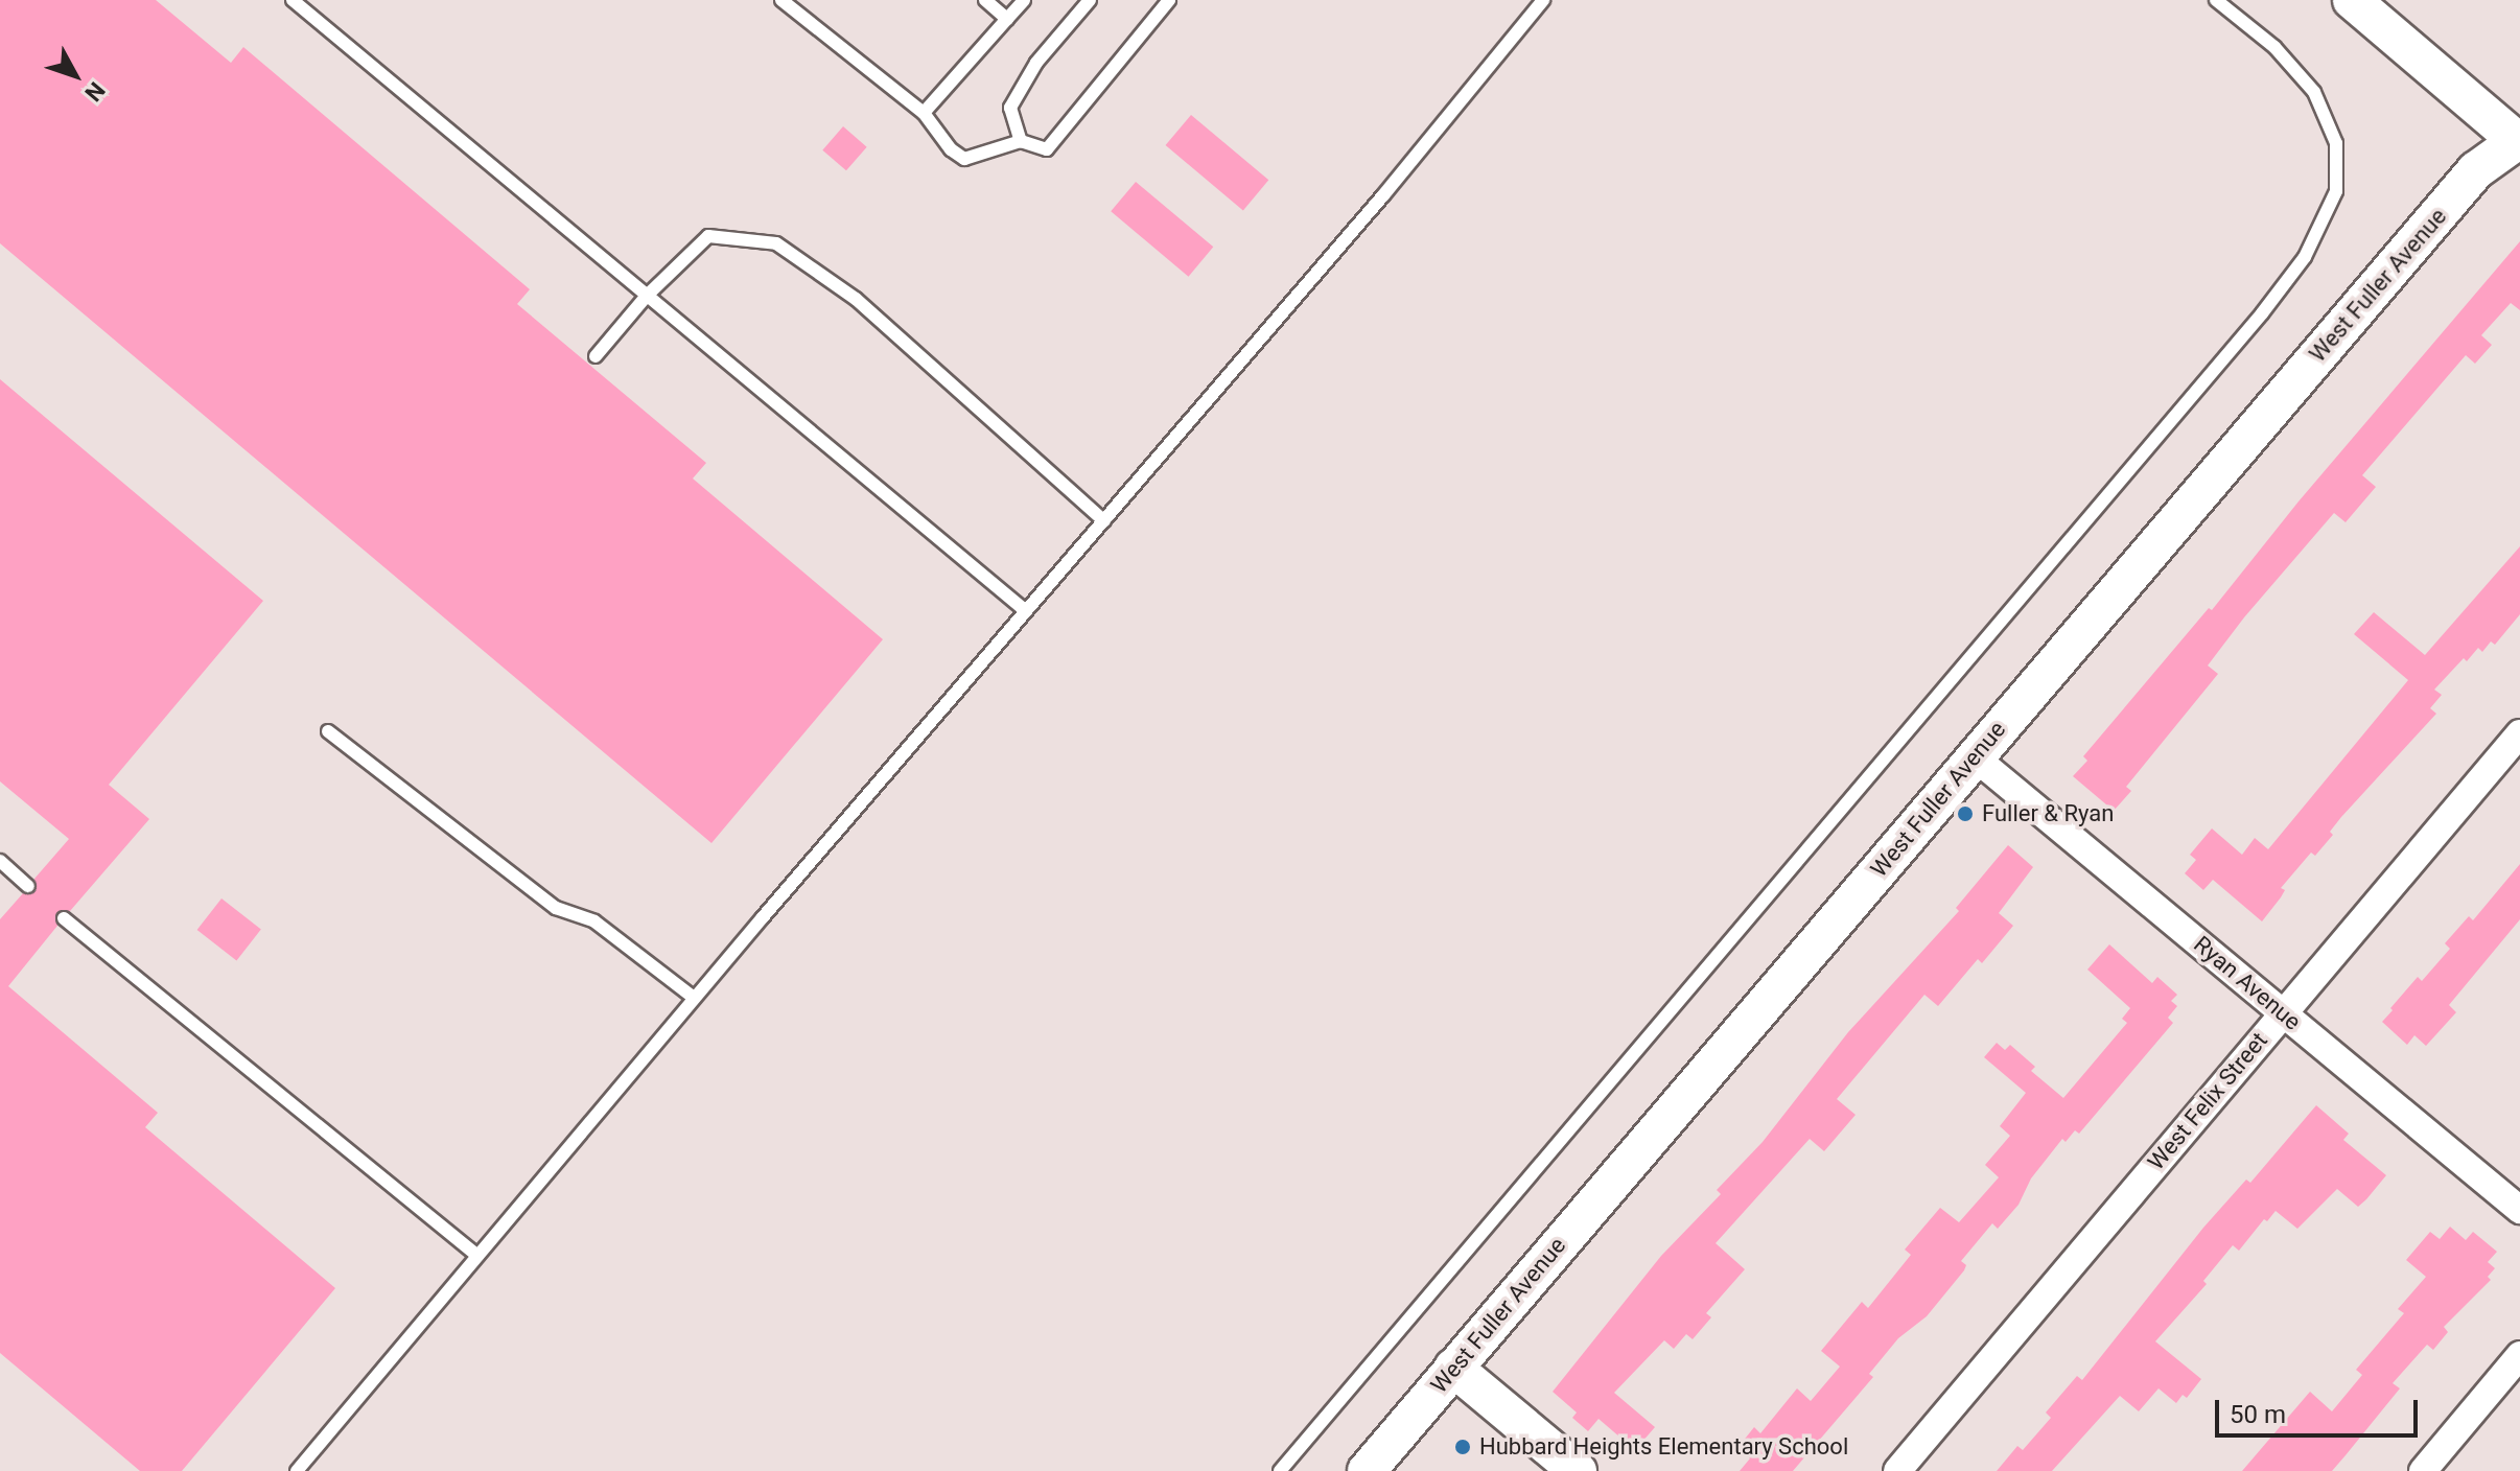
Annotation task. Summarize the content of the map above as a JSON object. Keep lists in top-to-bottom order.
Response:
{
  "streets": {
    "street": ["West Fuller Avenue", "Ryan Avenue", "West Felix Street"]
  },
  "crossings": [
    ["West Fuller Avenue", "Ryan Avenue"],
    ["Ryan Avenue", "West Felix Street"]
  ],
  "places": ["Fuller & Ryan", "Hubbard Heights Elementary School"],
  "scale_bar": "50 m",
  "north": "bottom right"
}
